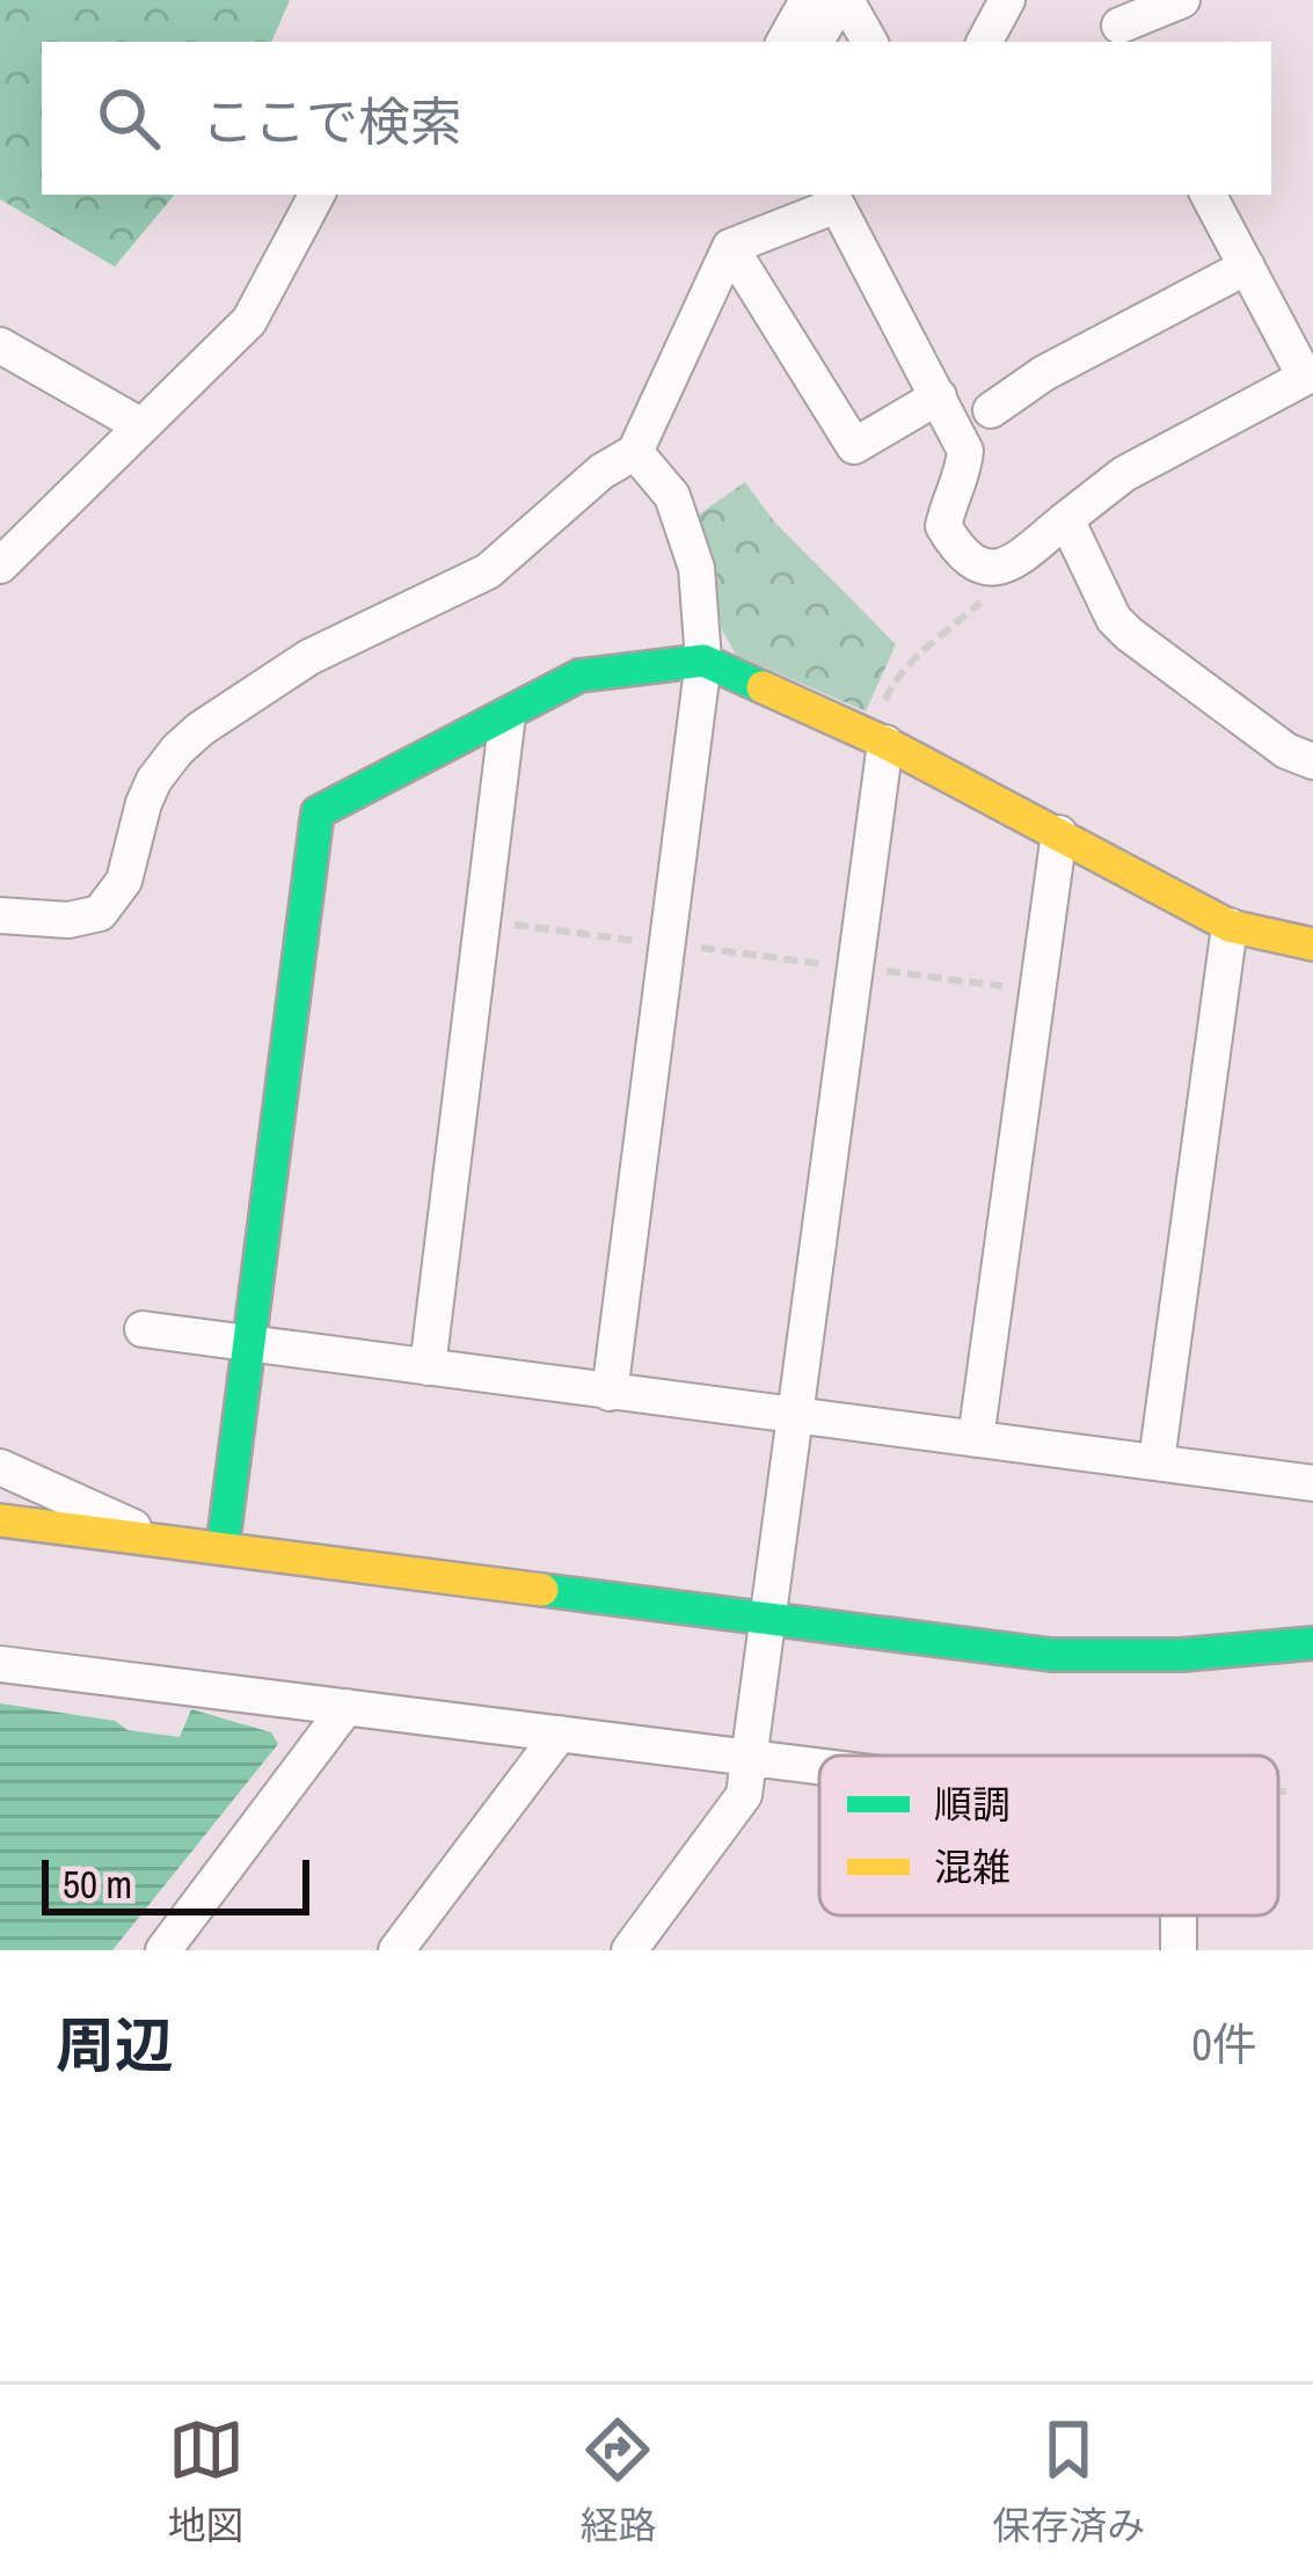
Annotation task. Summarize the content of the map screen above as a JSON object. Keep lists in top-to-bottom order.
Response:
{
  "legend": ["順調", "混雑"],
  "scale_bar": "50 m",
  "page": {
    "search": "ここで検索",
    "scale": "50 m",
    "heading": ["周辺", "0件"],
    "nav": ["地図", "経路", "保存済み"]
  }
}
